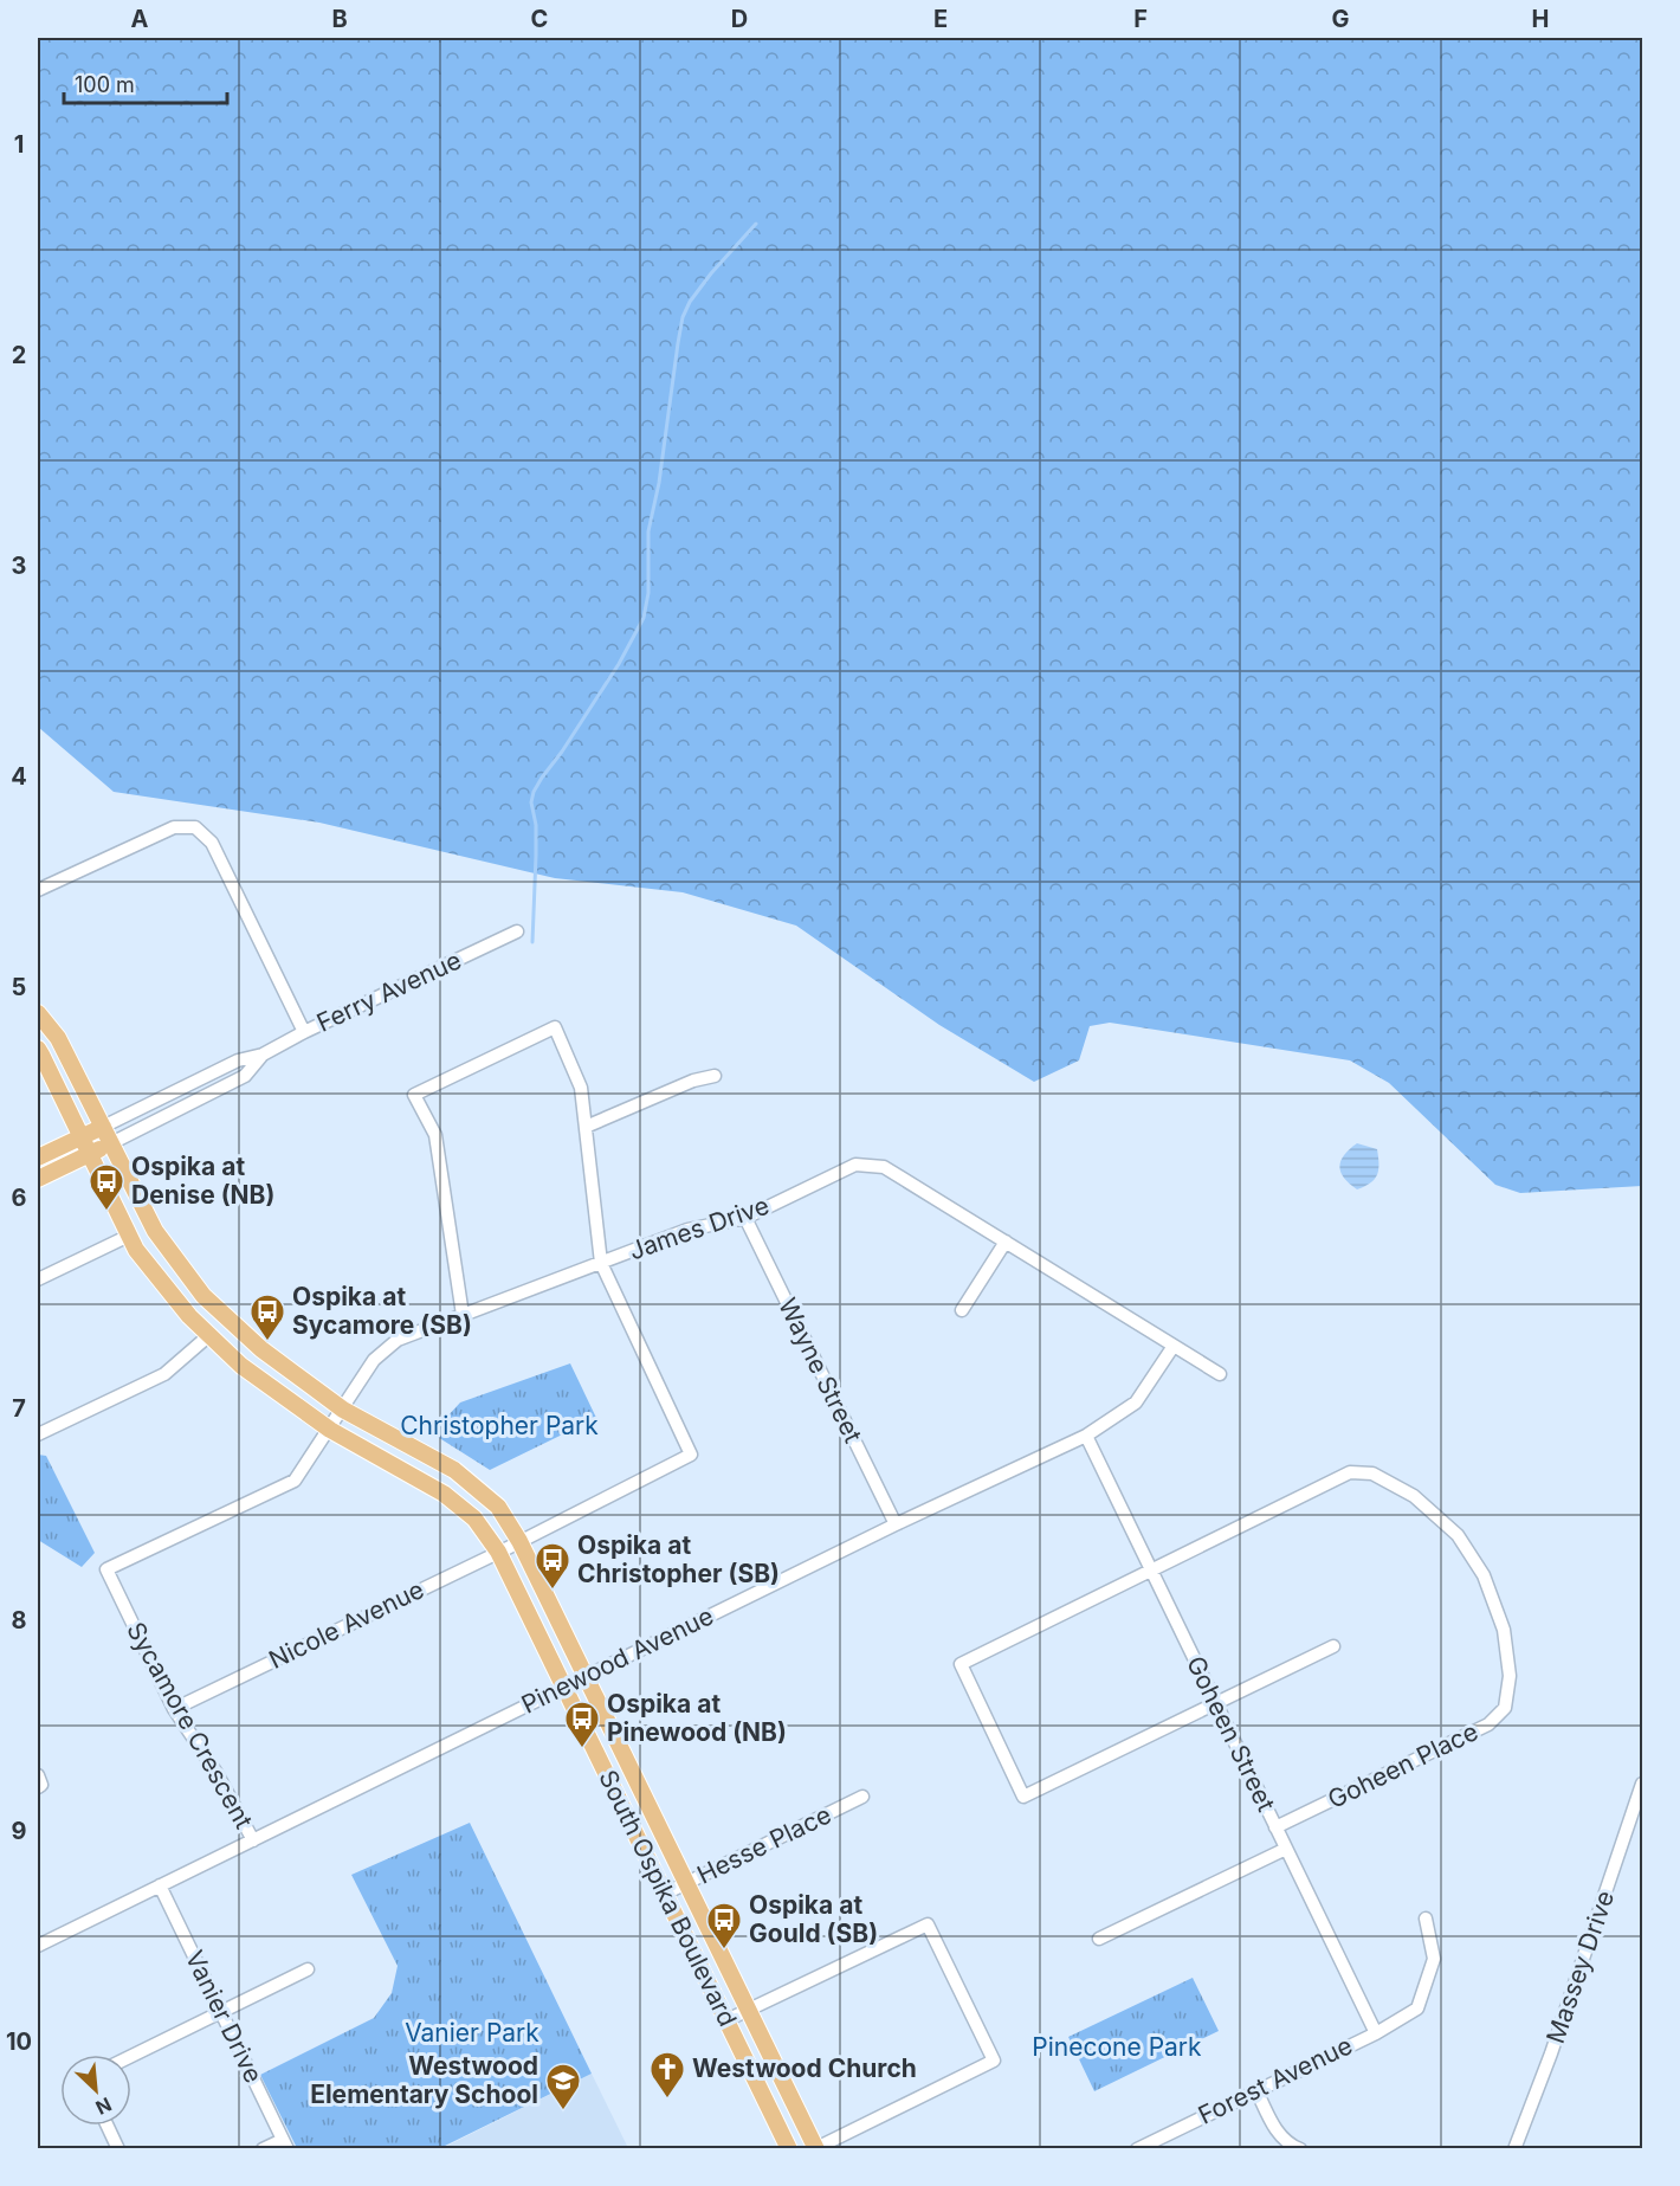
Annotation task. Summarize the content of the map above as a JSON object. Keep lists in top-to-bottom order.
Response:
{
  "streets": {
    "main road": ["Ferry Avenue", "South Ospika Boulevard"],
    "street": [
      "James Drive",
      "Wayne Street",
      "Nicole Avenue",
      "Pinewood Avenue",
      "Sycamore Crescent",
      "Goheen Street",
      "Goheen Place",
      "Hesse Place",
      "Massey Drive",
      "Vanier Drive",
      "Forest Avenue"
    ]
  },
  "crossings": [
    ["Ferry Avenue", "South Ospika Boulevard"],
    ["James Drive", "Wayne Street"],
    ["James Drive", "Nicole Avenue"],
    ["James Drive", "Pinewood Avenue"],
    ["James Drive", "Sycamore Crescent"],
    ["James Drive", "South Ospika Boulevard"],
    ["Wayne Street", "Pinewood Avenue"],
    ["Nicole Avenue", "Sycamore Crescent"],
    ["Nicole Avenue", "South Ospika Boulevard"],
    ["Pinewood Avenue", "Sycamore Crescent"],
    ["Pinewood Avenue", "Goheen Street"],
    ["Pinewood Avenue", "South Ospika Boulevard"],
    ["Pinewood Avenue", "Vanier Drive"],
    ["Sycamore Crescent", "South Ospika Boulevard"],
    ["Goheen Street", "Goheen Place"],
    ["Goheen Street", "Forest Avenue"],
    ["Hesse Place", "South Ospika Boulevard"]
  ],
  "parks": ["Christopher Park", "Vanier Park", "Pinecone Park"],
  "places": {
    "bus stop": [
      "Ospika at Denise (NB)",
      "Ospika at Sycamore (SB)",
      "Ospika at Christopher (SB)",
      "Ospika at Pinewood (NB)",
      "Ospika at Gould (SB)"
    ],
    "church": ["Westwood Church"],
    "school or university": ["Westwood Elementary School"]
  },
  "scale_bar": "100 m",
  "north": "bottom right",
  "grid": {
    "columns": [
      "A",
      "B",
      "C",
      "D",
      "E",
      "F",
      "G",
      "H"
    ],
    "rows": [
      "1",
      "2",
      "3",
      "4",
      "5",
      "6",
      "7",
      "8",
      "9",
      "10"
    ]
  }
}
